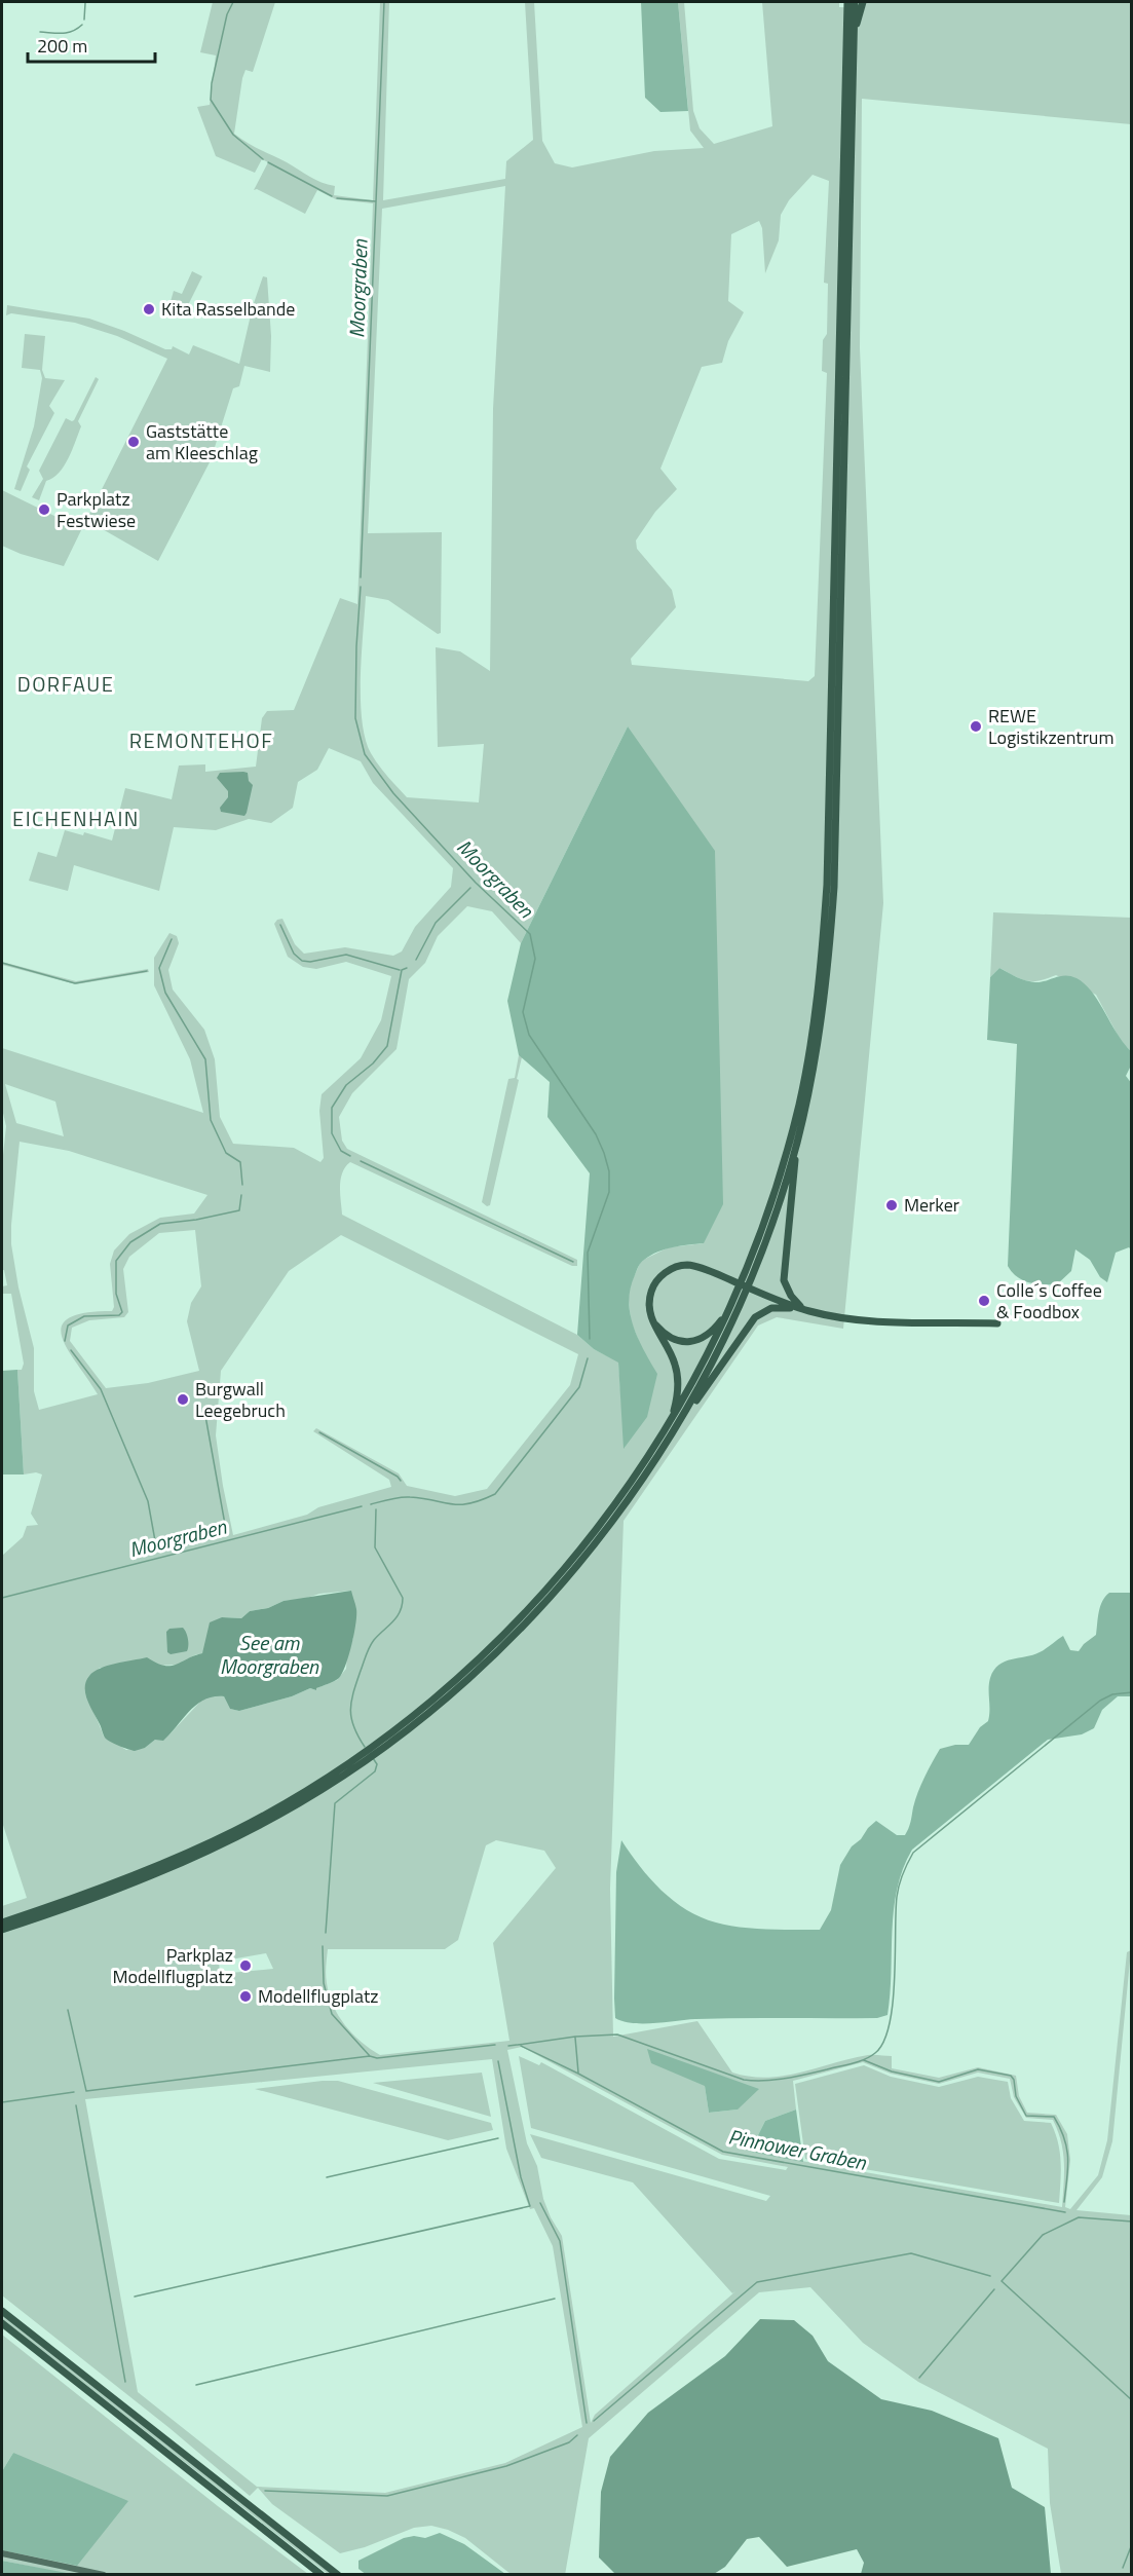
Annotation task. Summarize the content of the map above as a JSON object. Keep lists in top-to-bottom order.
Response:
{
  "districts": ["DORFAUE", "REMONTEHOF", "EICHENHAIN"],
  "water": ["Moorgraben", "See am Moorgraben", "Pinnower Graben"],
  "places": [
    "Kita Rasselbande",
    "Gaststätte am Kleeschlag",
    "Parkplatz Festwiese",
    "REWE Logistikzentrum",
    "Merker",
    "Colle´s Coffee & Foodbox",
    "Burgwall Leegebruch",
    "Parkplaz Modellflugplatz",
    "Modellflugplatz"
  ],
  "scale_bar": "200 m"
}
